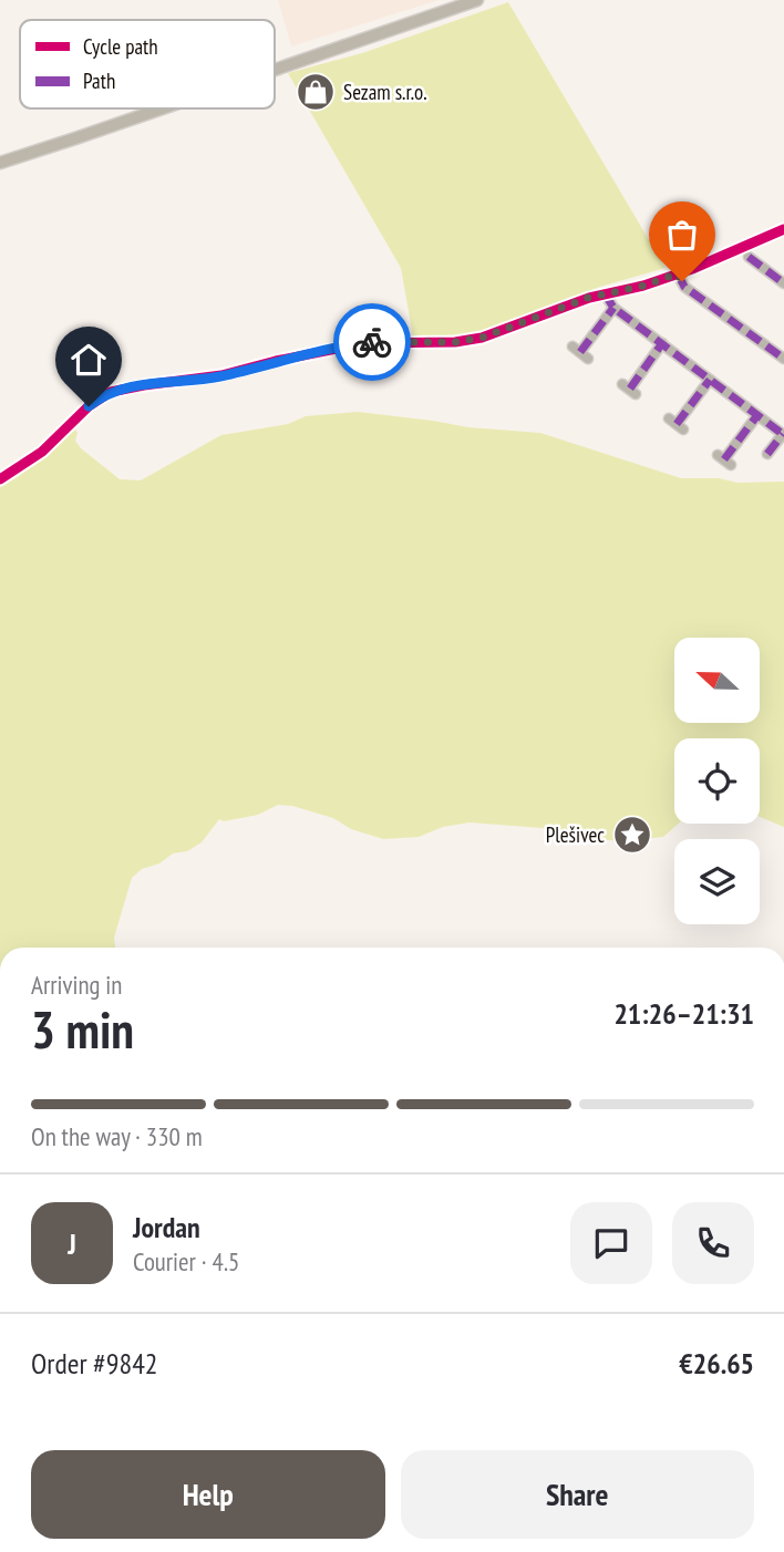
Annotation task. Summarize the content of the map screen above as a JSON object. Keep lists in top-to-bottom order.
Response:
{
  "places": {
    "shop": ["Sezam s.r.o."],
    "place": ["Plešivec"]
  },
  "legend": ["Cycle path", "Path"],
  "north": "left",
  "page": {
    "heading": ["3 min", "Arriving in", "21:26–21:31"],
    "panel": [
      "Jordan",
      "Courier · 4.5",
      "Order #9842",
      "€26.65"
    ],
    "bar": "On the way · 330 m",
    "round": "J",
    "buttons": ["Help", "Share"]
  }
}
